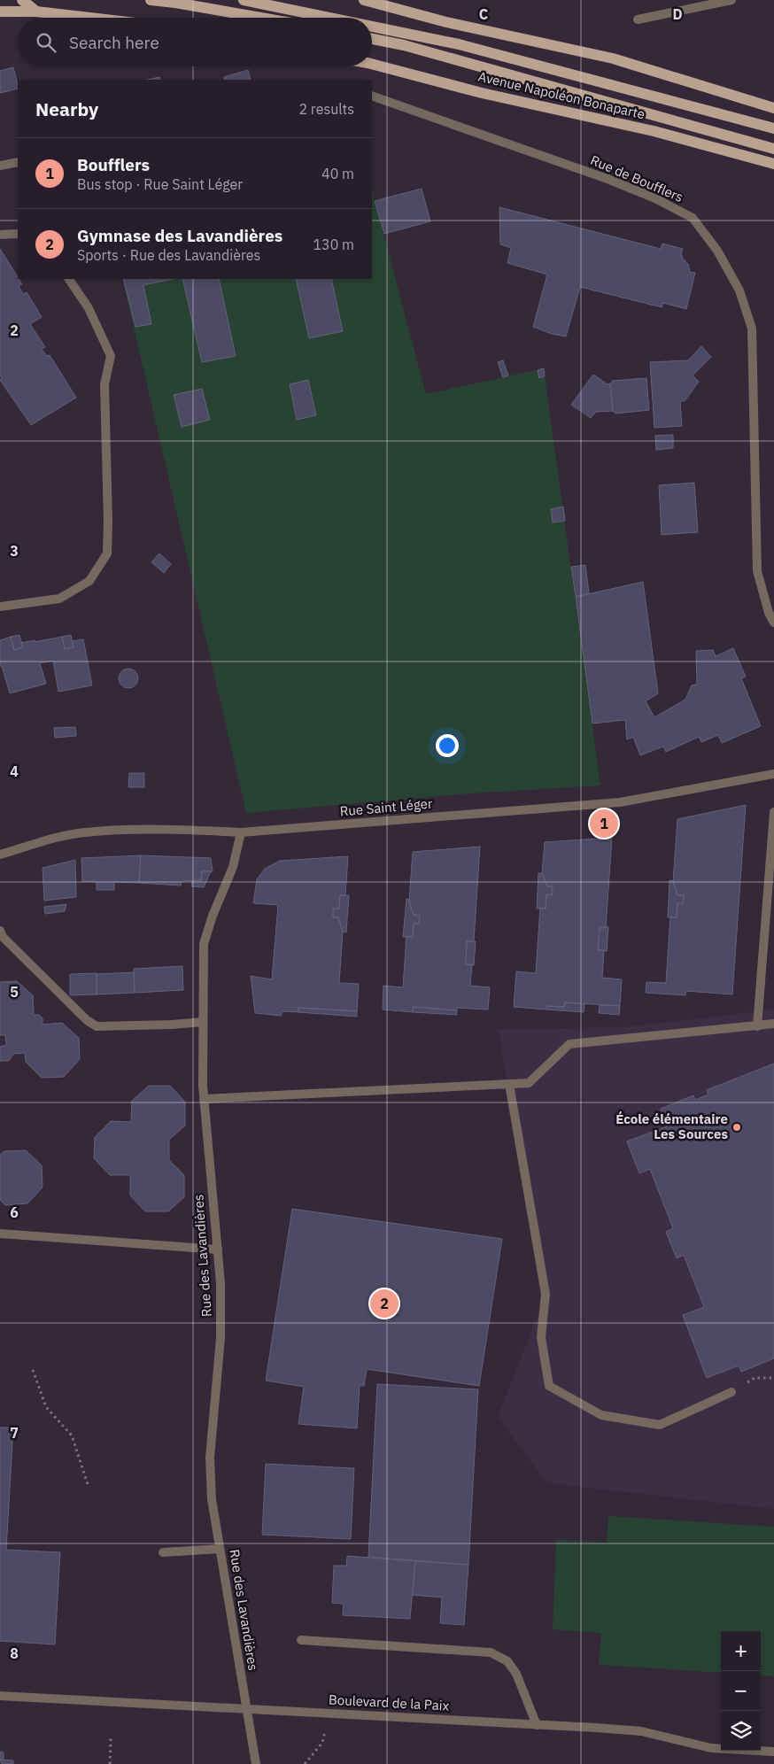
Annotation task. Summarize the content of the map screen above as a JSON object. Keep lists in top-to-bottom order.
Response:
{
  "streets": {
    "main road": ["Avenue Napoléon Bonaparte"],
    "street": [
      "Rue de Boufflers",
      "Rue Saint Léger",
      "Rue des Lavandières",
      "Boulevard de la Paix"
    ]
  },
  "crossings": [
    ["Rue Saint Léger", "Rue des Lavandières"],
    ["Rue des Lavandières", "Boulevard de la Paix"]
  ],
  "places": ["École élémentaire Les Sources"],
  "page": {
    "search": "Search here",
    "heading": ["Nearby", "2 results"],
    "list": [
      {
        "mark": "1",
        "name": "Boufflers",
        "note": "Bus stop · Rue Saint Léger",
        "value": "40 m"
      },
      {
        "mark": "2",
        "name": "Gymnase des Lavandières",
        "note": "Sports · Rue des Lavandières",
        "value": "130 m"
      }
    ],
    "pins": ["1", "2"],
    "map_buttons": ["+", "−"]
  },
  "grid": {
    "columns": ["C", "D"],
    "rows": [
      "2",
      "3",
      "4",
      "5",
      "6",
      "7",
      "8"
    ]
  }
}
